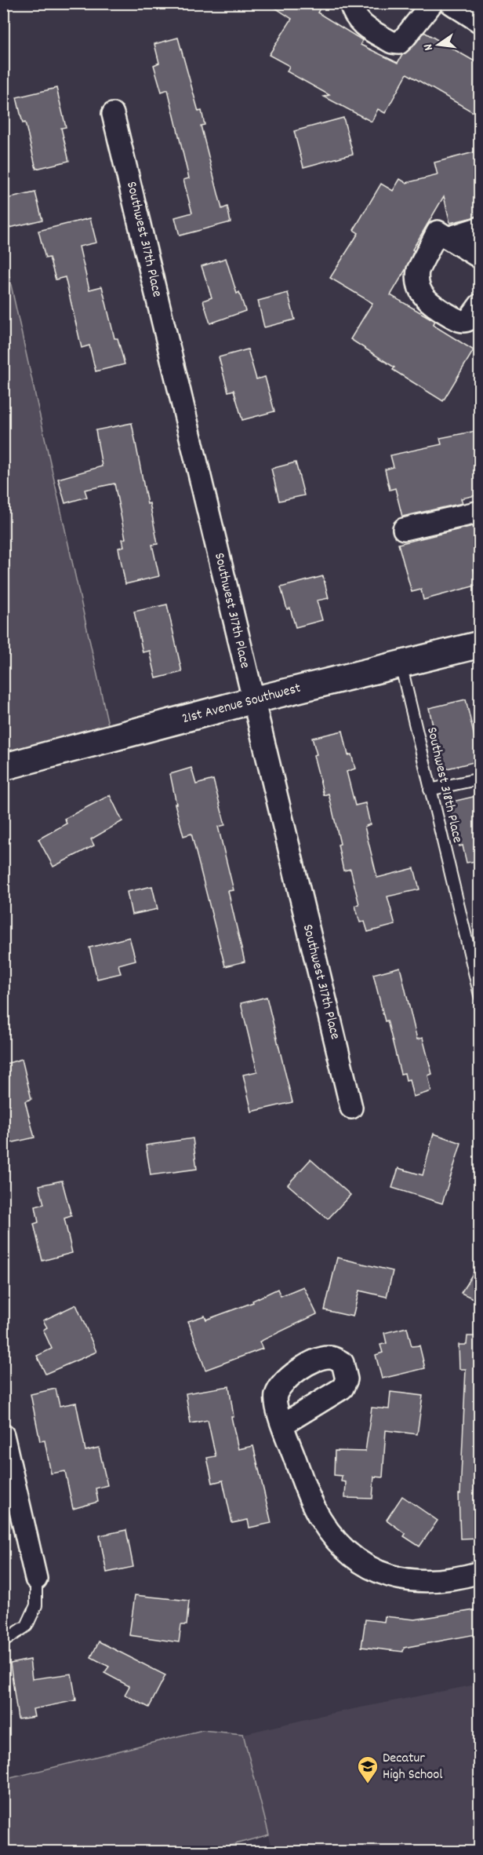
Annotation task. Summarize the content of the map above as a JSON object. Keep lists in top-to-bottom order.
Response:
{
  "streets": {
    "main road": ["21st Avenue Southwest"],
    "street": ["Southwest 317th Place"],
    "lane": ["Southwest 318th Place"]
  },
  "crossings": [
    ["Southwest 317th Place", "21st Avenue Southwest"],
    ["21st Avenue Southwest", "Southwest 318th Place"]
  ],
  "places": {
    "school or university": ["Decatur High School"]
  },
  "north": "left"
}
